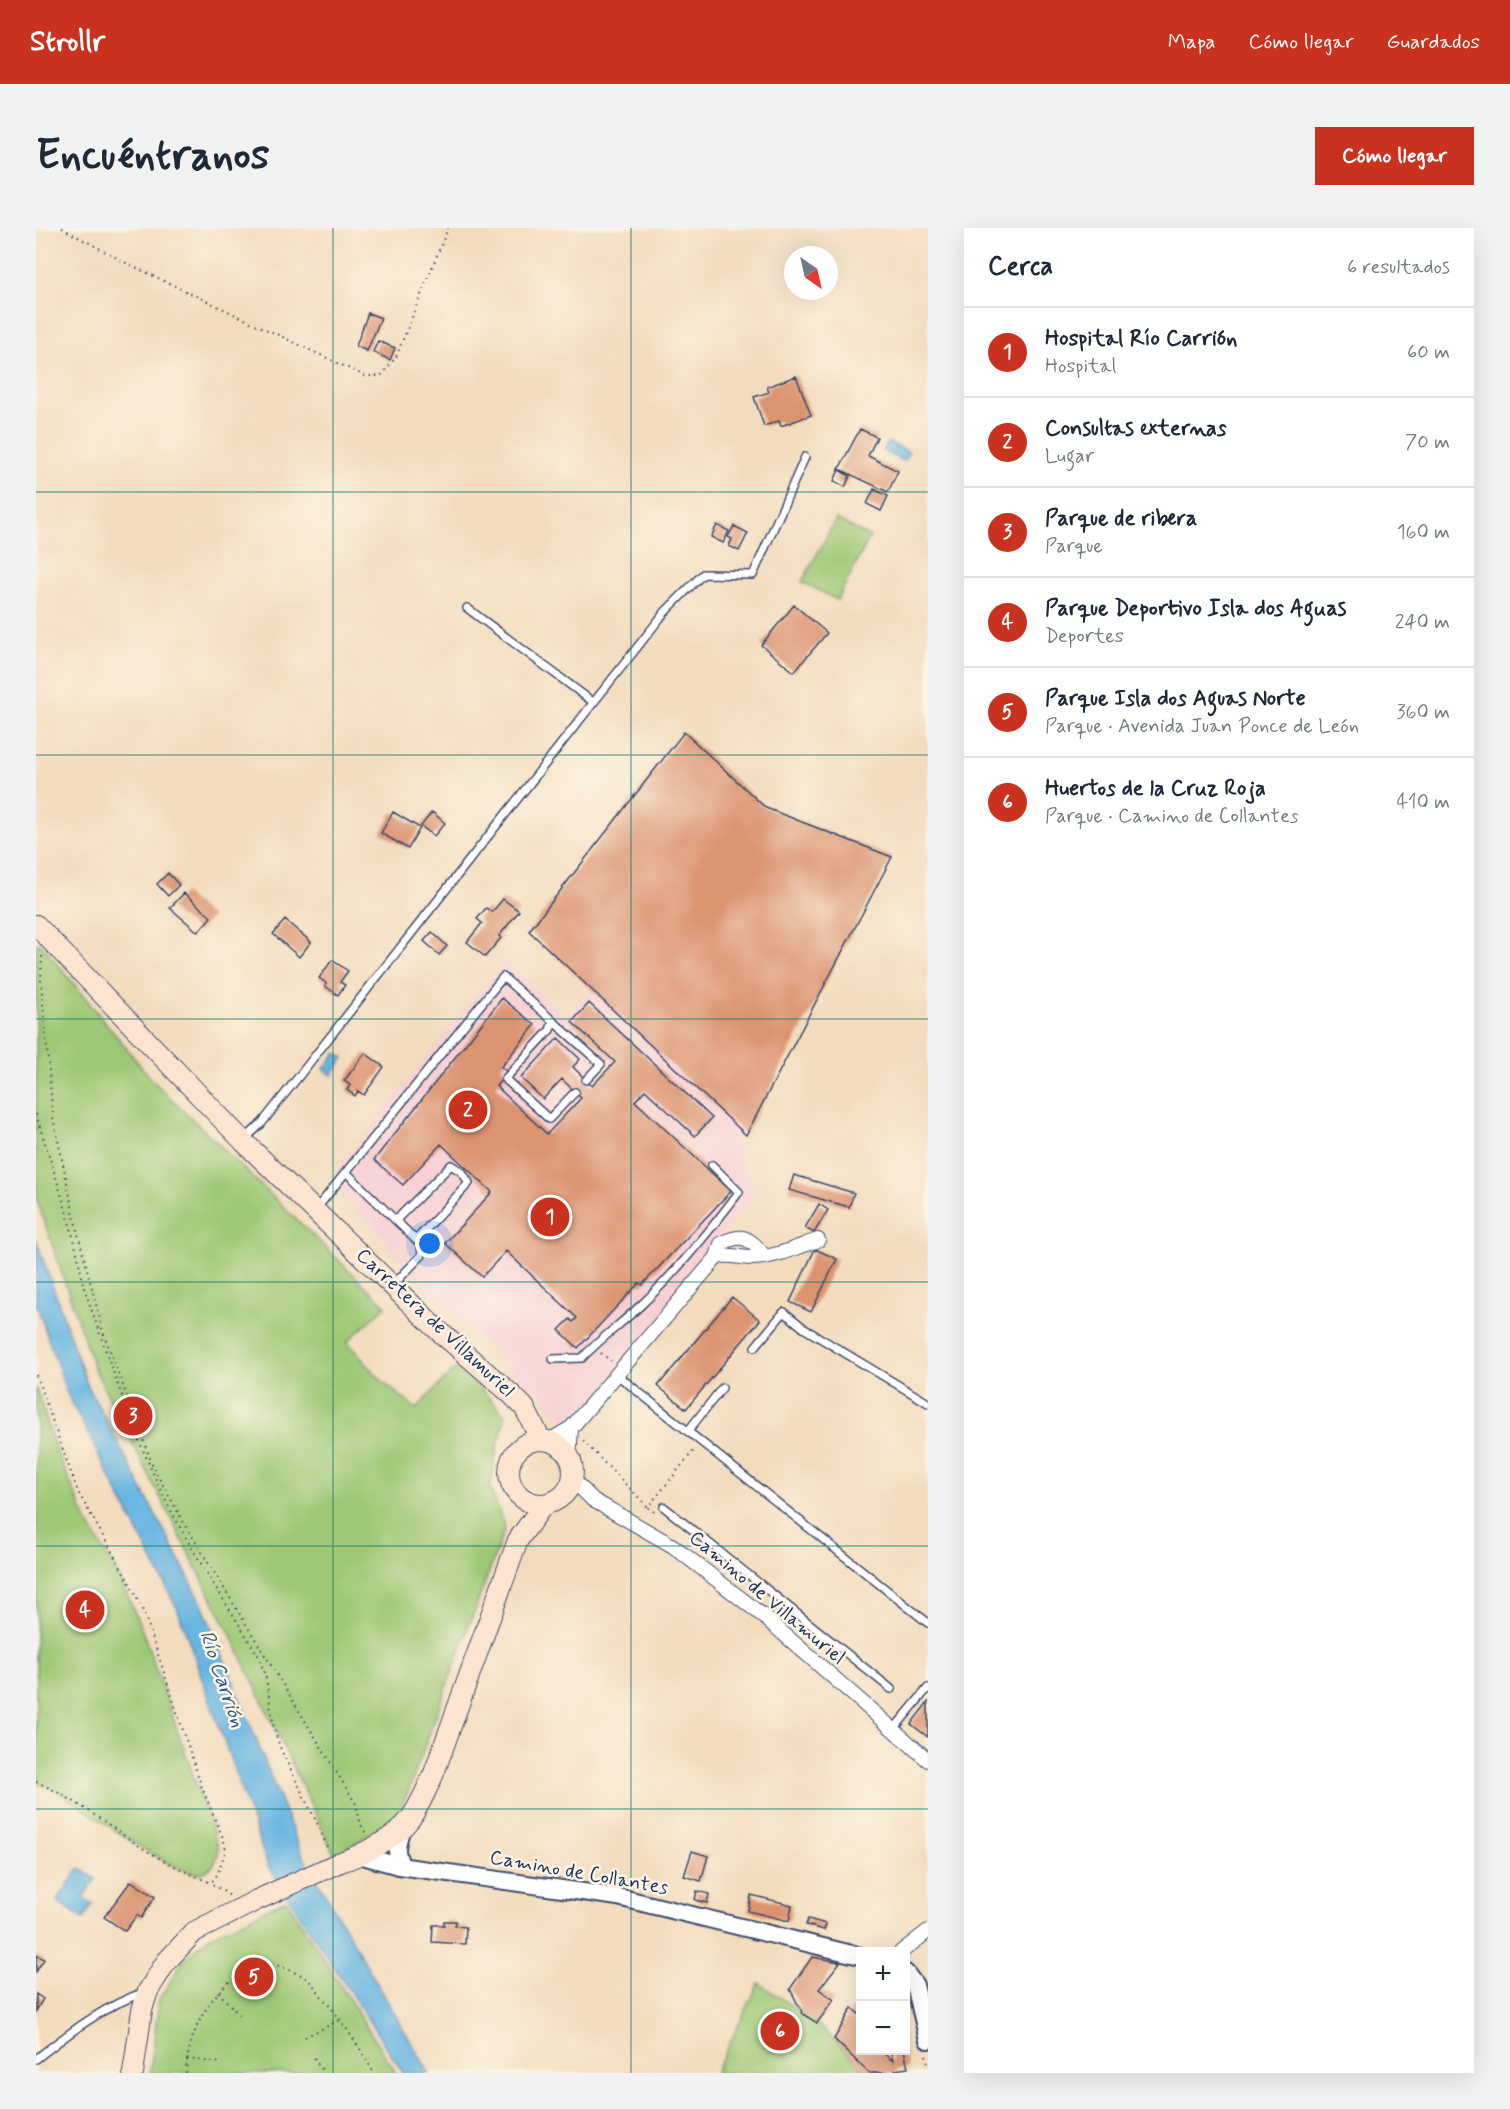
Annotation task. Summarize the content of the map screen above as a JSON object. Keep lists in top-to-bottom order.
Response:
{
  "streets": {
    "main road": ["Carretera de Villamuriel"],
    "street": ["Camino de Villamuriel", "Camino de Collantes"]
  },
  "crossings": [
    ["Carretera de Villamuriel", "Camino de Villamuriel"]
  ],
  "water": ["Río Carrión"],
  "north": "bottom right",
  "page": {
    "header": "Strollr",
    "nav": ["Mapa", "Cómo llegar", "Guardados"],
    "buttons": "Cómo llegar",
    "title": "Encuéntranos",
    "heading": ["Cerca", "6 resultados"],
    "list": [
      {
        "mark": "1",
        "name": "Hospital Río Carrión",
        "note": "Hospital",
        "value": "60 m"
      },
      {
        "mark": "2",
        "name": "Consultas externas",
        "note": "Lugar",
        "value": "70 m"
      },
      {
        "mark": "3",
        "name": "Parque de ribera",
        "note": "Parque",
        "value": "160 m"
      },
      {
        "mark": "4",
        "name": "Parque Deportivo Isla dos Aguas",
        "note": "Deportes",
        "value": "240 m"
      },
      {
        "mark": "5",
        "name": "Parque Isla dos Aguas Norte",
        "note": "Parque · Avenida Juan Ponce de León",
        "value": "360 m"
      },
      {
        "mark": "6",
        "name": "Huertos de la Cruz Roja",
        "note": "Parque · Camino de Collantes",
        "value": "410 m"
      }
    ],
    "pins": [
      "2",
      "1",
      "3",
      "4",
      "5",
      "6"
    ],
    "map_buttons": ["+", "−"]
  }
}
